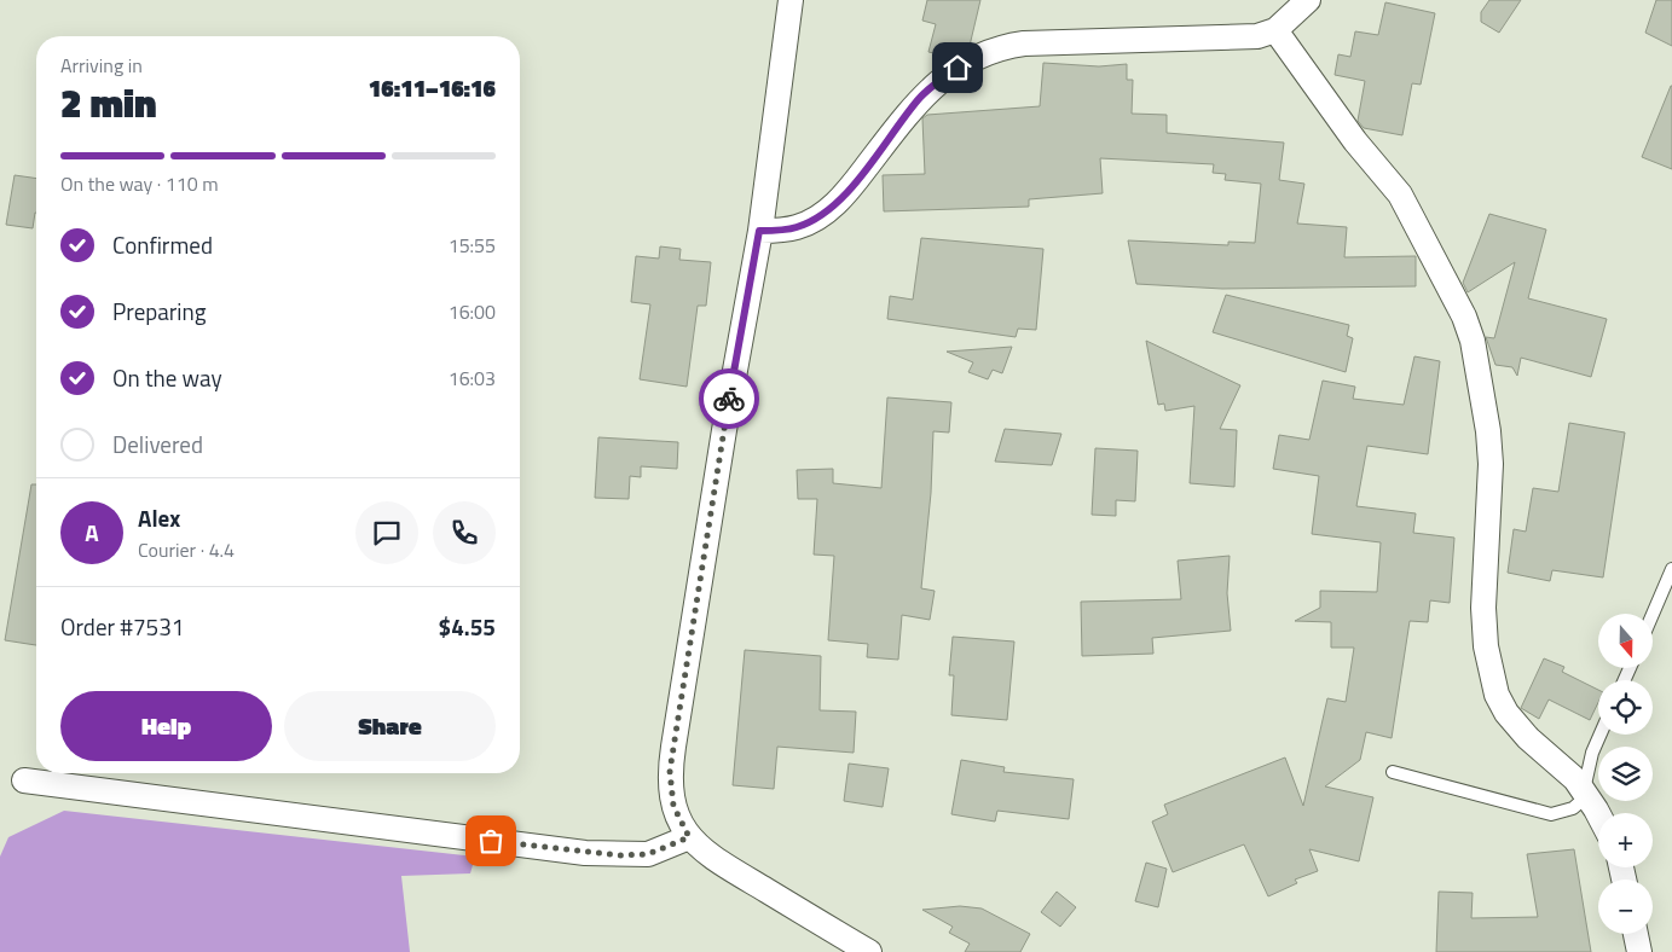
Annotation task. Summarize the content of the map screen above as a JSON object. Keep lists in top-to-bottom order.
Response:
{
  "north": "bottom",
  "page": {
    "heading": ["2 min", "Arriving in", "16:11–16:16"],
    "panel": [
      "Alex",
      "Courier · 4.4",
      "Order #7531",
      "$4.55"
    ],
    "bar": "On the way · 110 m",
    "list": [
      ["Confirmed", "15:55"],
      ["Preparing", "16:00"],
      ["On the way", "16:03"],
      "Delivered"
    ],
    "round": "A",
    "map_buttons": ["+", "−"],
    "buttons": ["Help", "Share"]
  }
}
